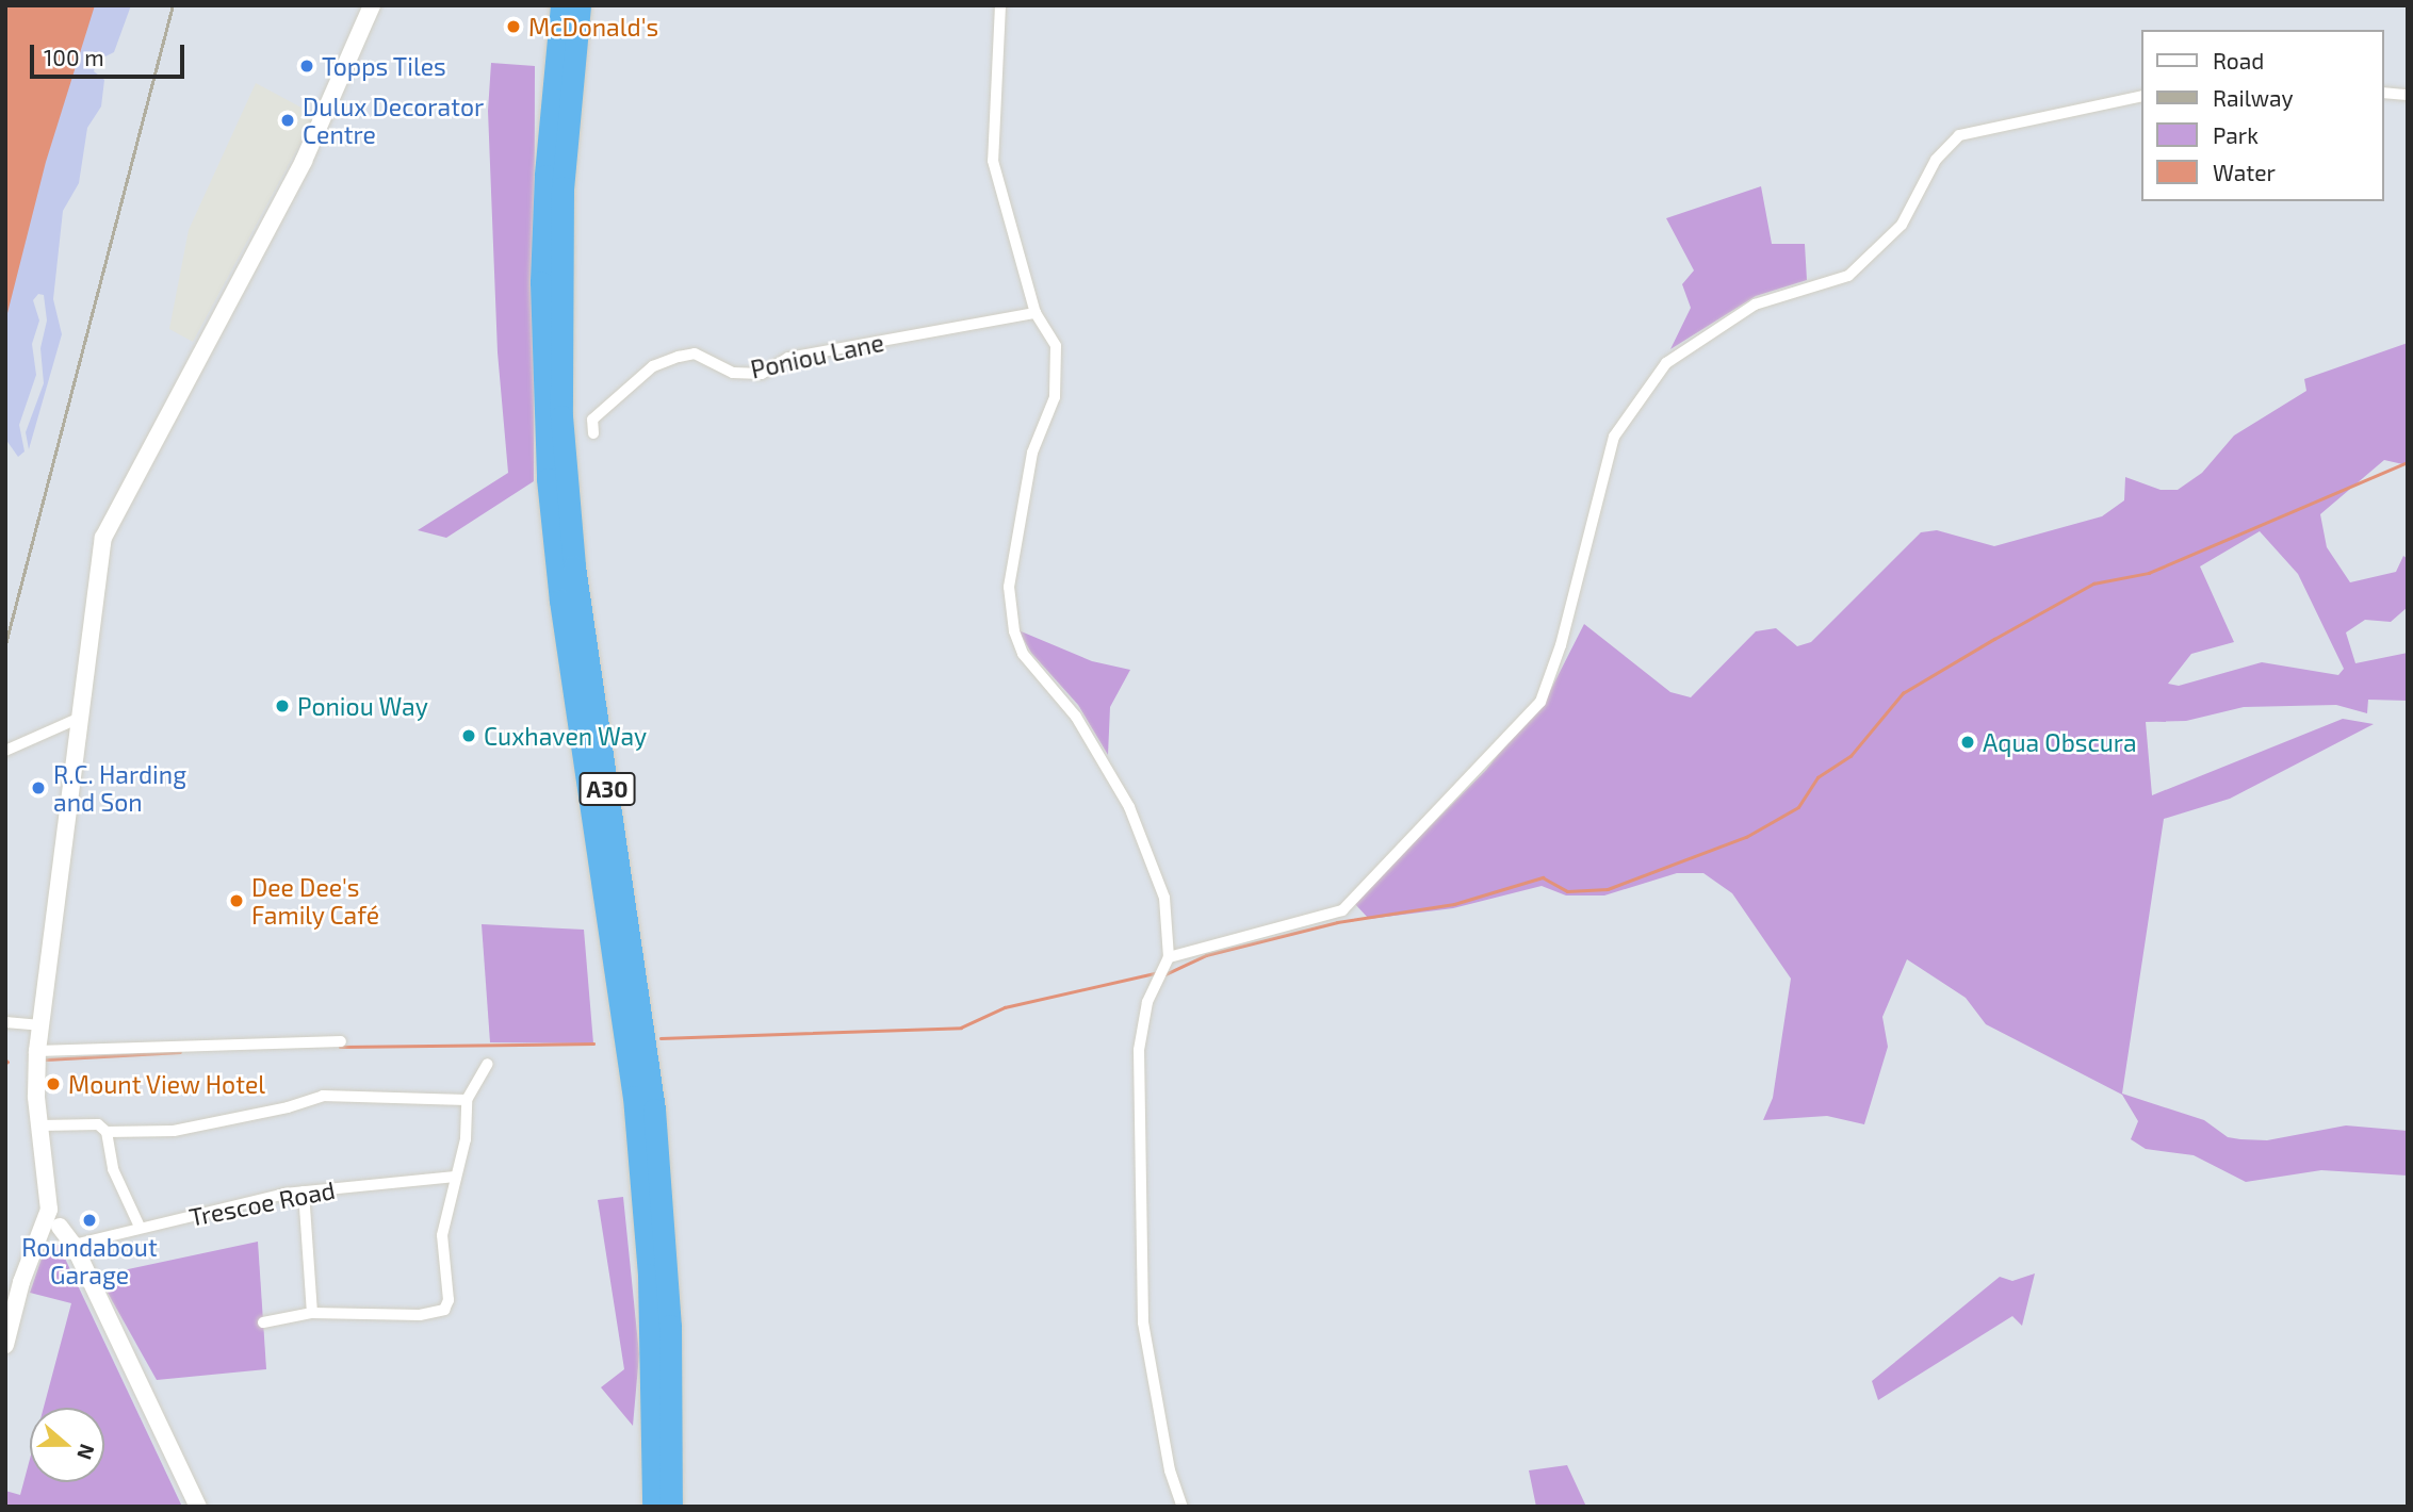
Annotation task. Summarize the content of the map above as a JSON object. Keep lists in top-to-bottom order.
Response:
{
  "streets": {
    "highway": ["A30"],
    "street": ["Poniou Lane", "Trescoe Road"]
  },
  "places": [
    "McDonald's",
    "Topps Tiles",
    "Dulux Decorator Centre",
    "Poniou Way",
    "Cuxhaven Way",
    "Aqua Obscura",
    "R.C. Harding and Son",
    "Dee Dee's Family Café",
    "Mount View Hotel",
    "Roundabout Garage"
  ],
  "legend": [
    "Road",
    "Railway",
    "Park",
    "Water"
  ],
  "scale_bar": "100 m",
  "north": "right"
}
